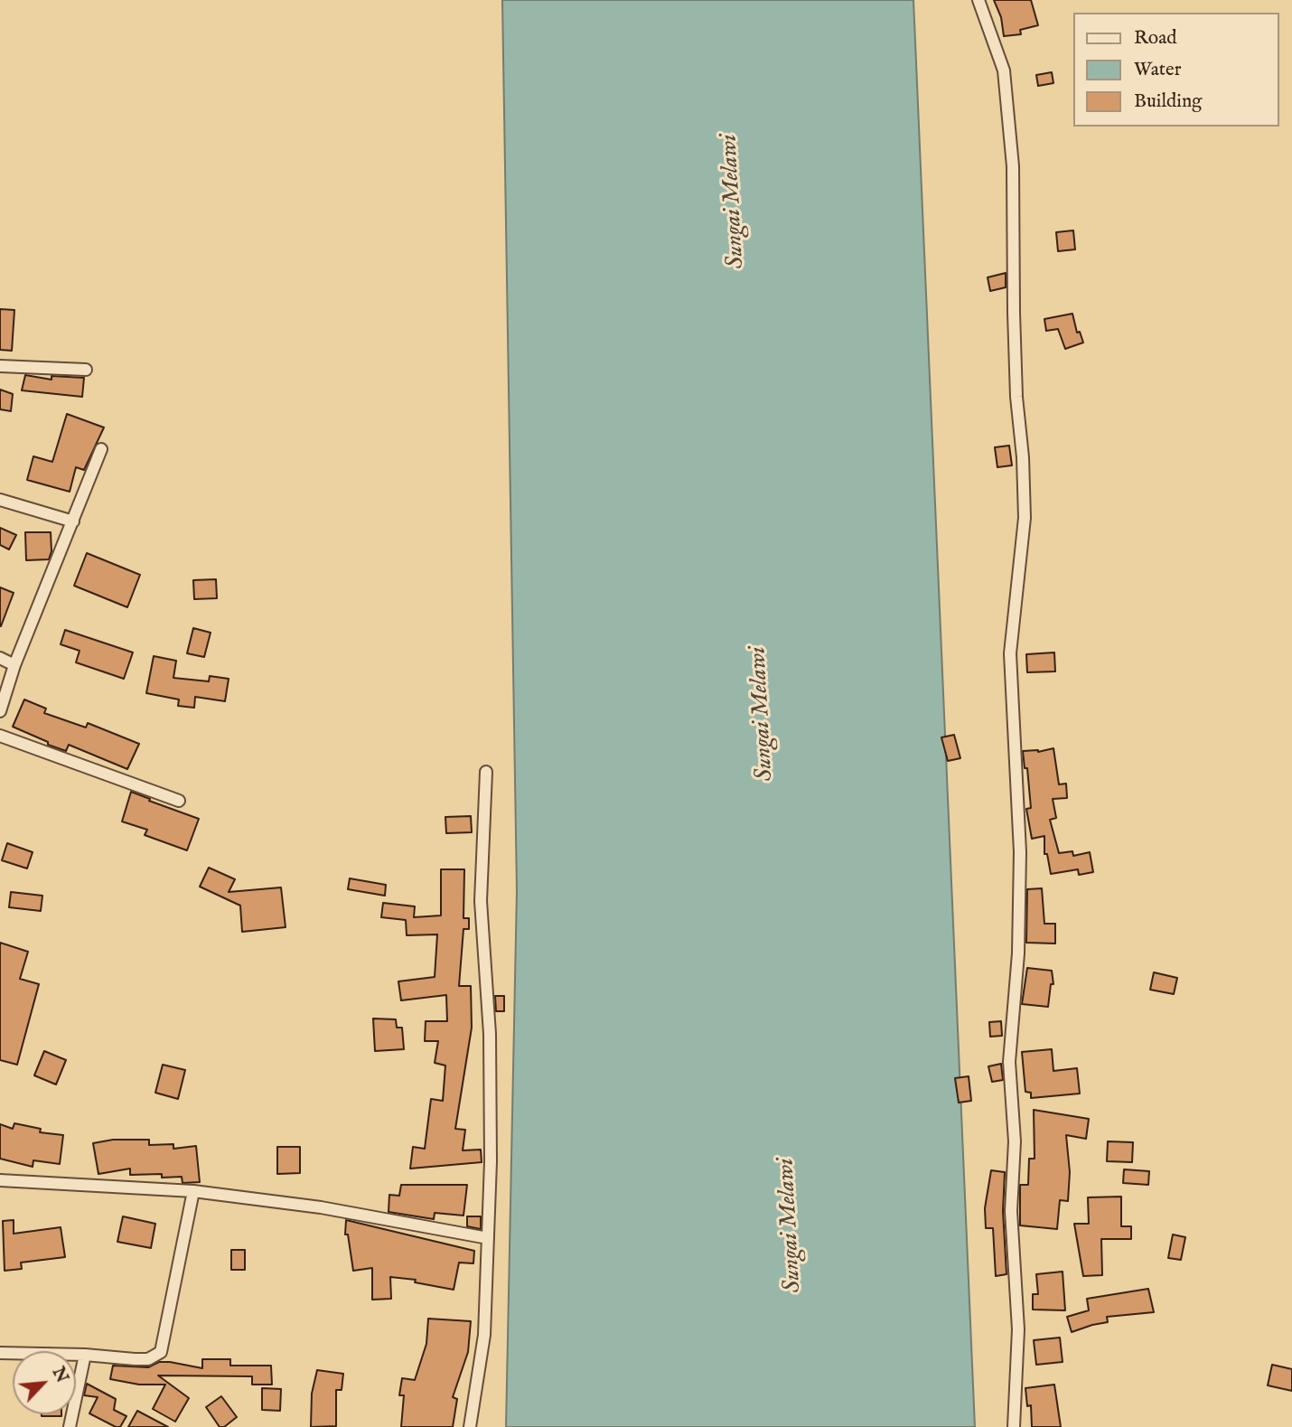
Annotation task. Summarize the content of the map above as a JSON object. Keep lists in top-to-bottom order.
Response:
{
  "water": ["Sungai Melawi"],
  "legend": ["Road", "Water", "Building"],
  "north": "top right"
}
